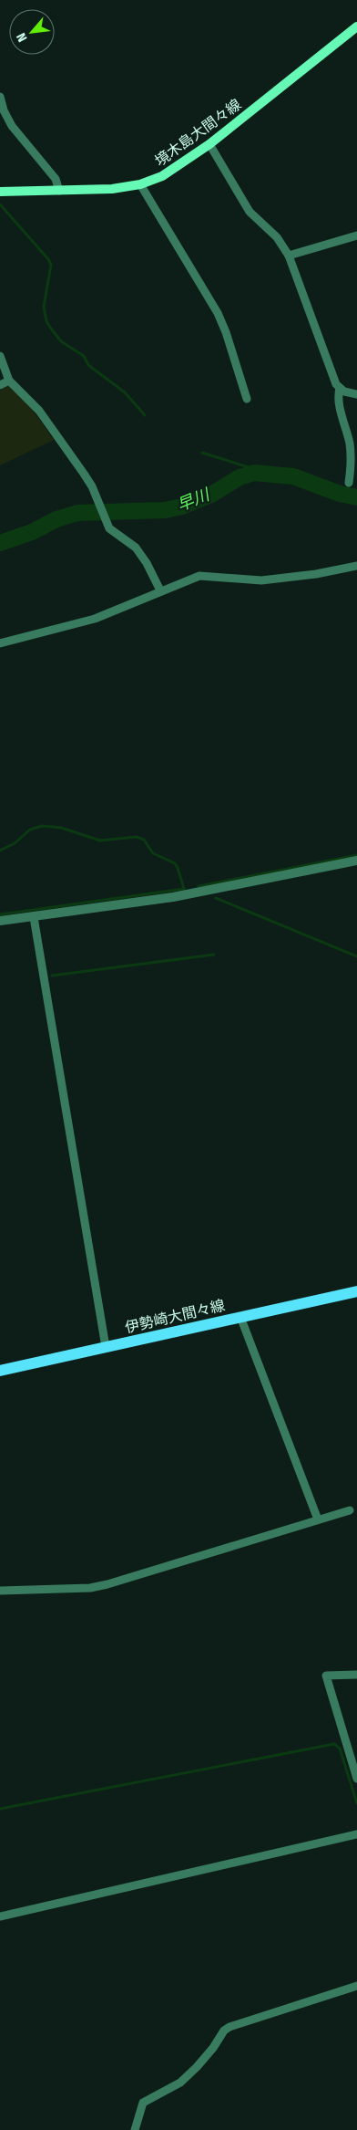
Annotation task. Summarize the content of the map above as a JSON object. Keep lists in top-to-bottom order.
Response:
{
  "streets": {
    "main road": ["境木島大間々線", "伊勢崎大間々線"]
  },
  "water": ["早川"],
  "north": "bottom left"
}
